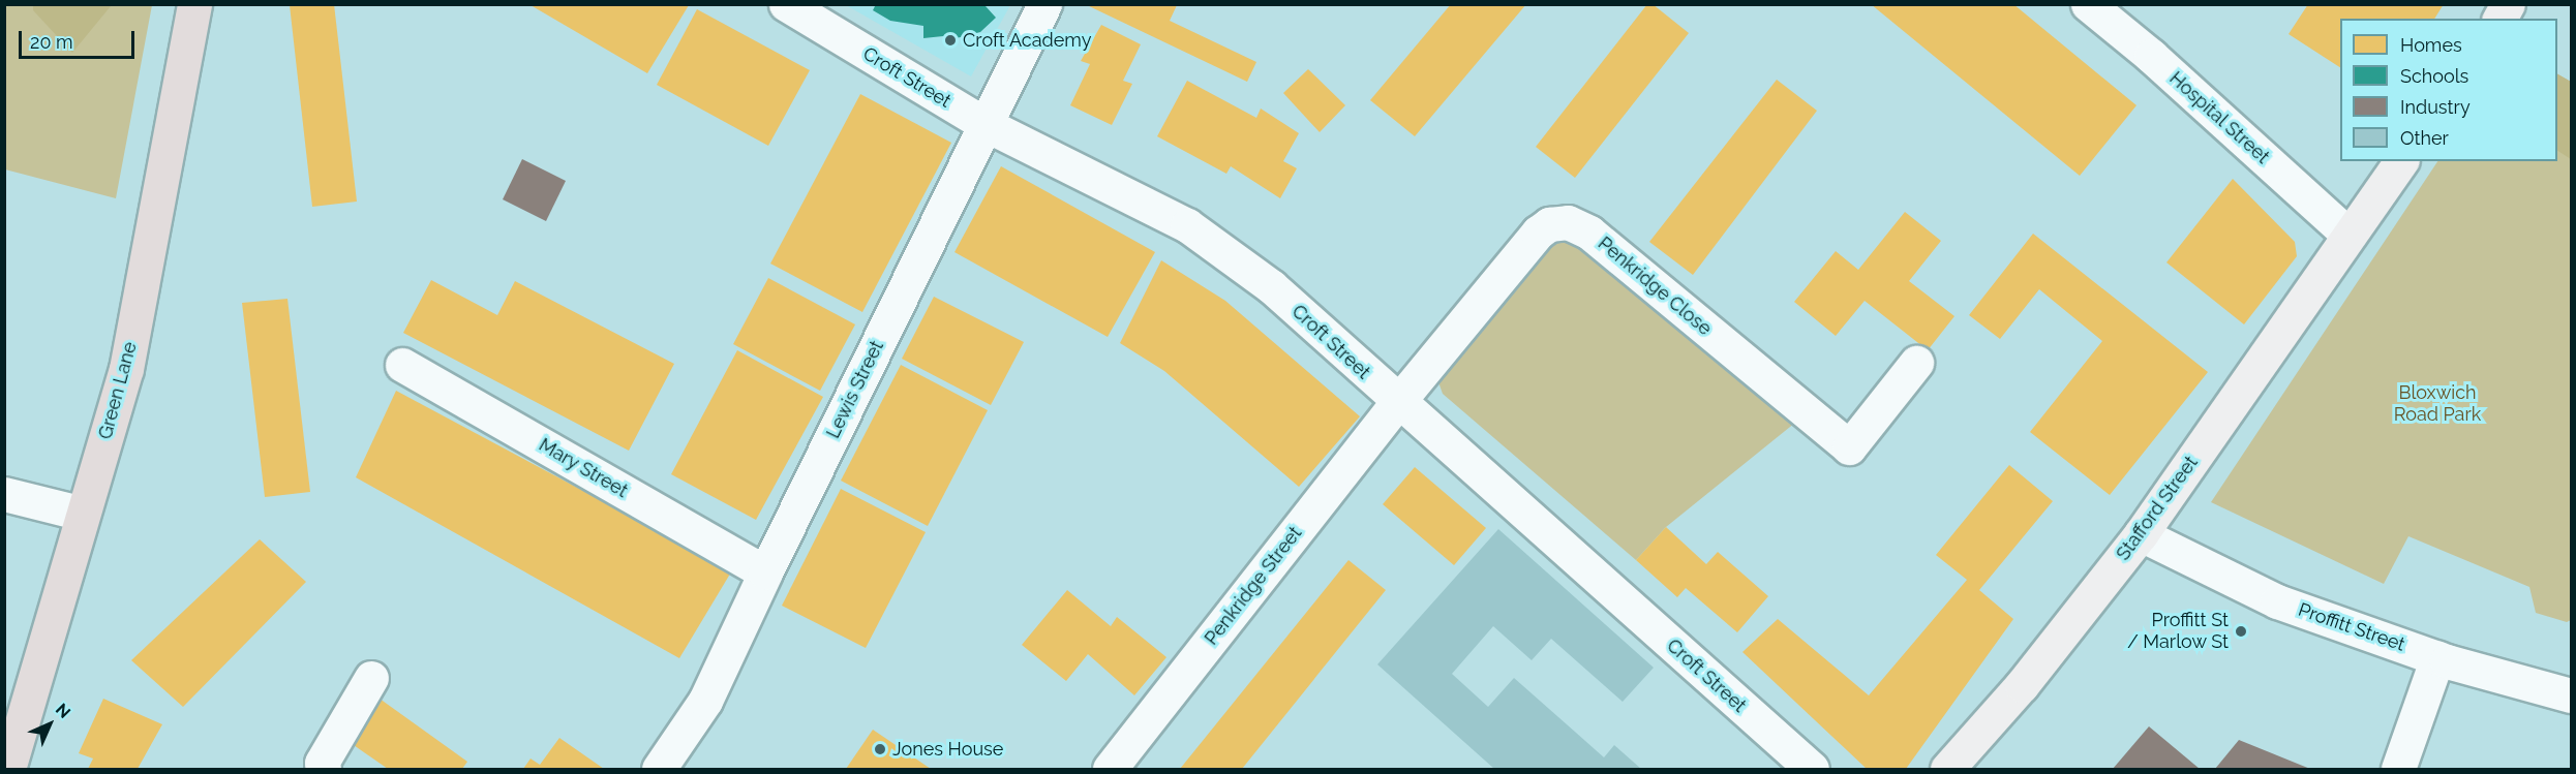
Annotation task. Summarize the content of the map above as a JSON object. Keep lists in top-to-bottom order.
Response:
{
  "streets": {
    "highway": ["Green Lane"],
    "main road": ["Stafford Street"],
    "street": [
      "Croft Street",
      "Hospital Street",
      "Penkridge Close",
      "Lewis Street",
      "Mary Street",
      "Penkridge Street",
      "Proffitt Street"
    ]
  },
  "crossings": [
    ["Croft Street", "Penkridge Close"],
    ["Croft Street", "Lewis Street"],
    ["Croft Street", "Penkridge Street"],
    ["Hospital Street", "Stafford Street"],
    ["Penkridge Close", "Penkridge Street"],
    ["Lewis Street", "Mary Street"],
    ["Stafford Street", "Proffitt Street"]
  ],
  "parks": ["Bloxwich Road Park"],
  "places": ["Croft Academy", "Proffitt St / Marlow St", "Jones House"],
  "legend": [
    "Homes",
    "Schools",
    "Industry",
    "Other"
  ],
  "scale_bar": "20 m",
  "north": "top right"
}
